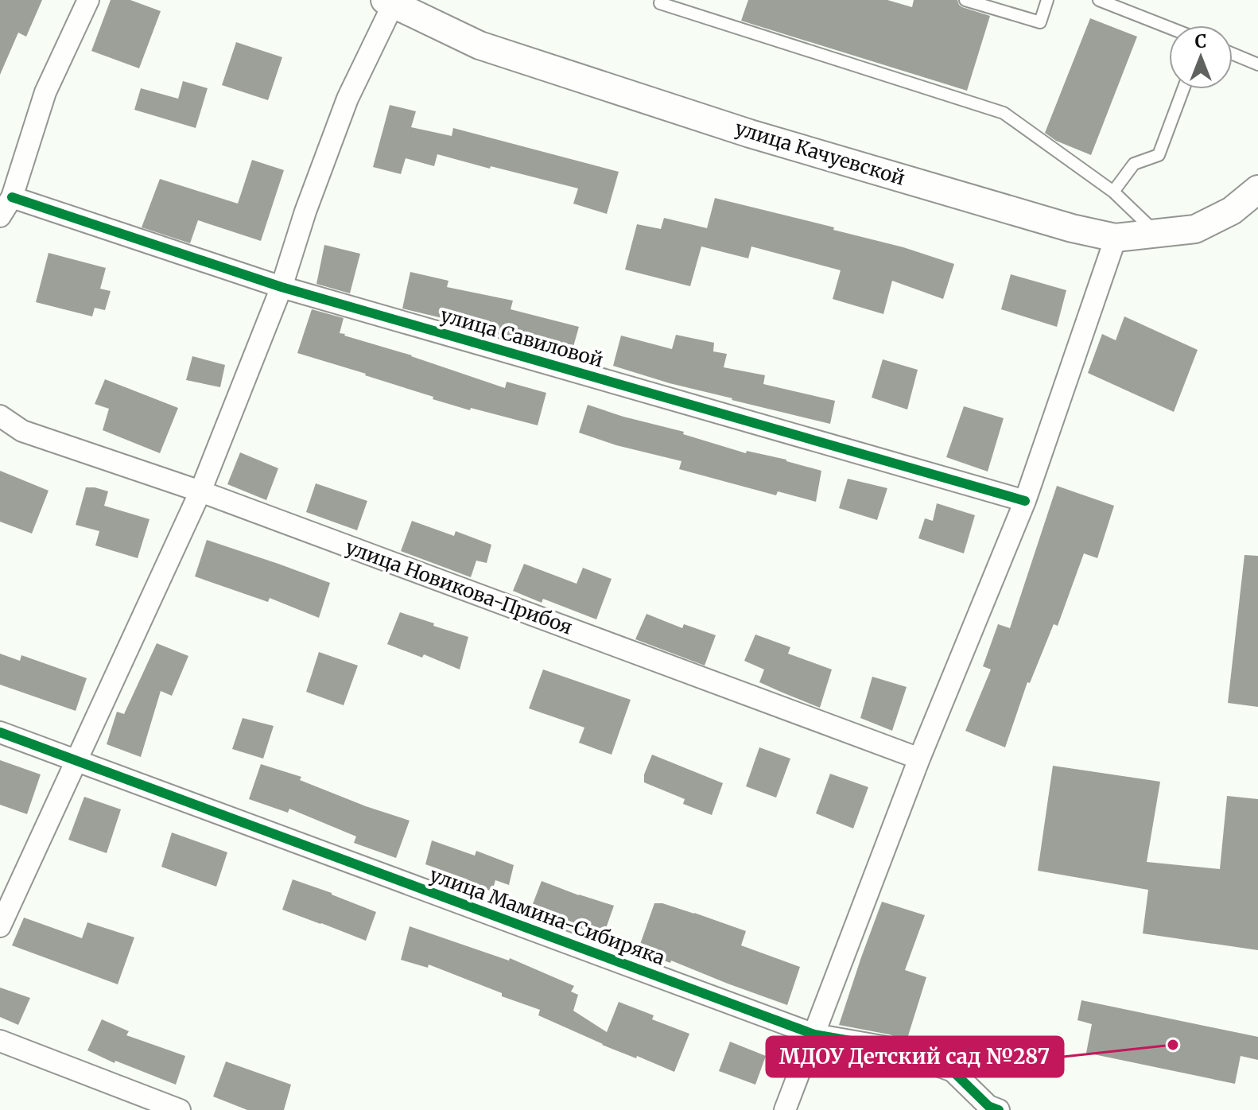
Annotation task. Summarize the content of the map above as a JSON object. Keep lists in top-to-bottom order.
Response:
{
  "streets": {
    "street": [
      "улица Качуевской",
      "улица Савиловой",
      "улица Новикова-Прибоя",
      "улица Мамина-Сибиряка"
    ]
  },
  "places": ["МДОУ Детский сад №287"],
  "north": "top"
}
